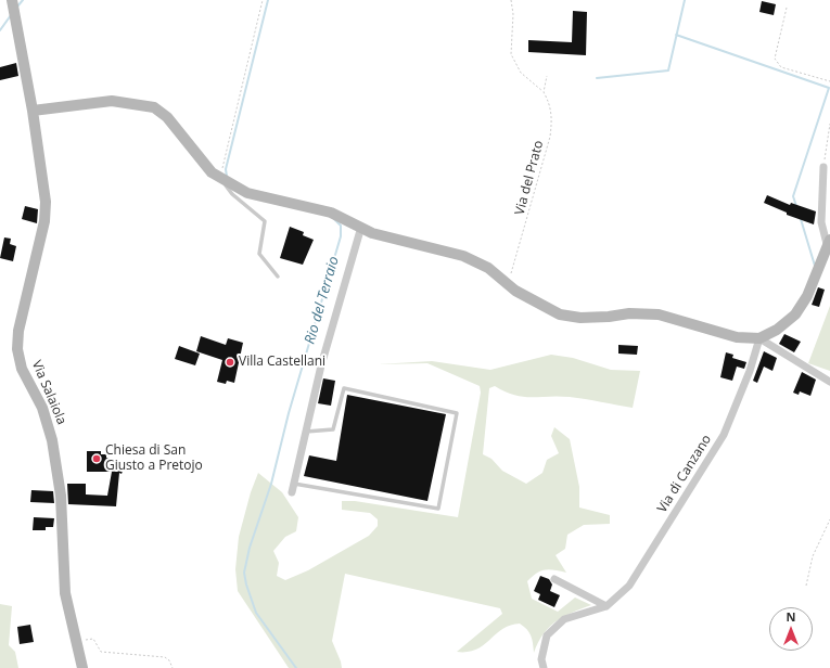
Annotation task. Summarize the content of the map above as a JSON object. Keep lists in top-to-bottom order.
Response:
{
  "streets": {
    "street": ["Via Salaiola", "Via di Canzano"],
    "path": ["Via del Prato"]
  },
  "water": ["Rio del Terraio"],
  "places": ["Villa Castellani", "Chiesa di San Giusto a Pretojo"],
  "north": "top"
}
